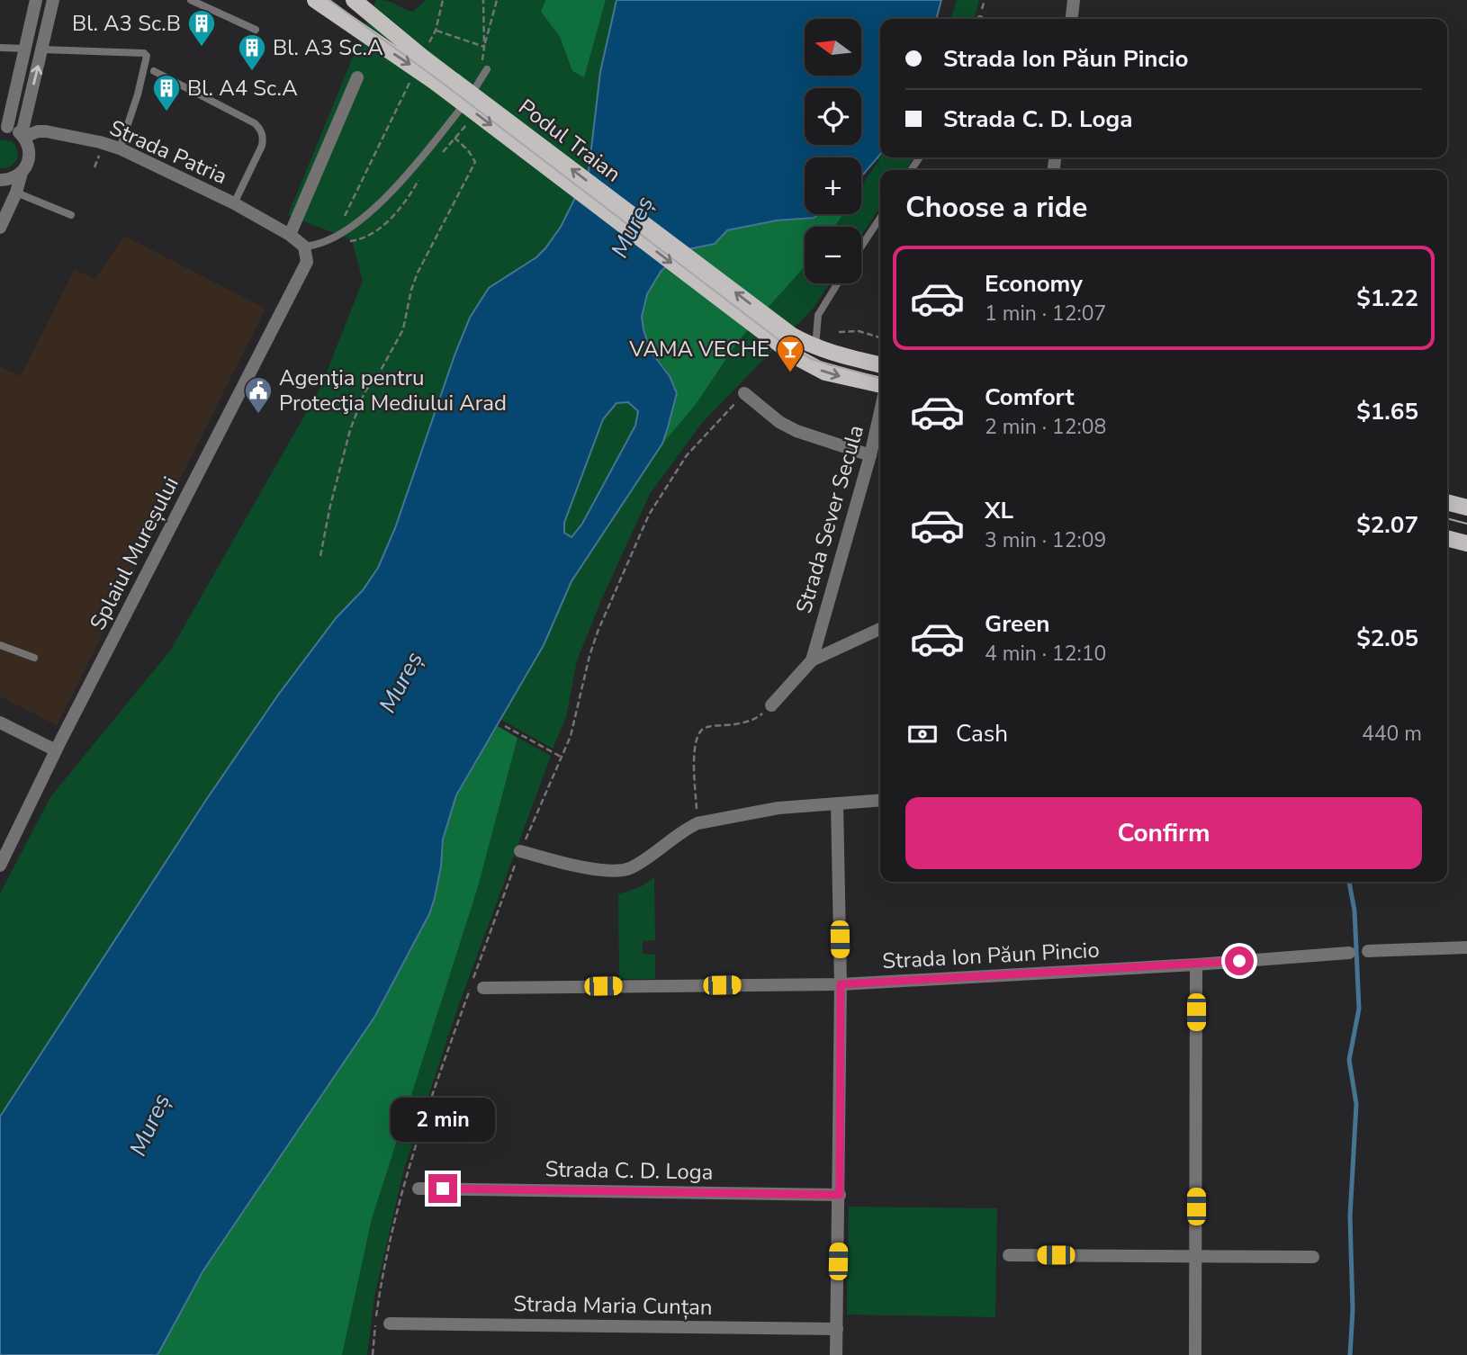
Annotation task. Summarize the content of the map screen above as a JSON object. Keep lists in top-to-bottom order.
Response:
{
  "streets": {
    "main road": ["Podul Traian"],
    "street": [
      "Strada Patria",
      "Strada Sever Secula",
      "Splaiul Mureșului",
      "Strada Ion Păun Pincio",
      "Strada C. D. Loga",
      "Strada Maria Cunțan"
    ]
  },
  "crossings": [
    ["Strada Patria", "Splaiul Mureșului"]
  ],
  "water": ["Mureș"],
  "places": {
    "building": ["Bl. A3 Sc.B", "Bl. A3 Sc.A", "Bl. A4 Sc.A"],
    "bar": ["VAMA VECHE"],
    "public building": ["Agenţia pentru Protecţia Mediului Arad"]
  },
  "north": "left",
  "page": {
    "map_buttons": ["+", "−"],
    "banner": ["Strada Ion Păun Pincio", "Strada C. D. Loga"],
    "heading": "Choose a ride",
    "list": [
      {
        "name": "Economy",
        "note": "1 min · 12:07",
        "value": "$1.22"
      },
      {
        "name": "Comfort",
        "note": "2 min · 12:08",
        "value": "$1.65"
      },
      {
        "name": "XL",
        "note": "3 min · 12:09",
        "value": "$2.07"
      },
      {
        "name": "Green",
        "note": "4 min · 12:10",
        "value": "$2.05"
      }
    ],
    "pay": ["Cash", "440 m"],
    "buttons": "Confirm",
    "bubble": "2 min"
  }
}
